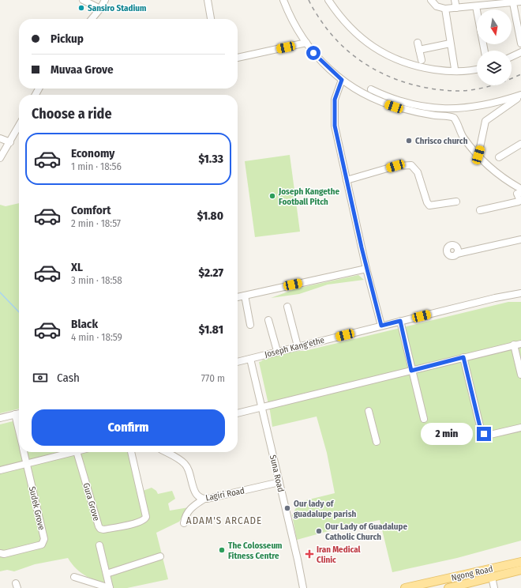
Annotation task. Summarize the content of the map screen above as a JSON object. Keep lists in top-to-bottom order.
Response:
{
  "streets": {
    "main road": ["Ngong Road"],
    "street": [
      "Joseph Kang'ethe",
      "Suna Road",
      "Lagiri Road",
      "Gura Grove",
      "Sudek Grove"
    ]
  },
  "crossings": [
    ["Joseph Kang'ethe", "Suna Road"],
    ["Suna Road", "Lagiri Road"]
  ],
  "districts": ["ADAM'S ARCADE"],
  "places": {
    "other": [
      "Sansiro Stadium",
      "Chrisco church",
      "Joseph Kangethe Football Pitch",
      "Our lady of guadalupe parish",
      "Our Lady of Guadalupe Catholic Church",
      "The Colosseum Fitness Centre"
    ],
    "health": ["Iran Medical Clinic"]
  },
  "north": "bottom",
  "page": {
    "banner": ["Pickup", "Muvaa Grove"],
    "heading": "Choose a ride",
    "list": [
      {
        "name": "Economy",
        "note": "1 min · 18:56",
        "value": "$1.33"
      },
      {
        "name": "Comfort",
        "note": "2 min · 18:57",
        "value": "$1.80"
      },
      {
        "name": "XL",
        "note": "3 min · 18:58",
        "value": "$2.27"
      },
      {
        "name": "Black",
        "note": "4 min · 18:59",
        "value": "$1.81"
      }
    ],
    "pay": ["Cash", "770 m"],
    "buttons": "Confirm",
    "bubble": "2 min"
  }
}
